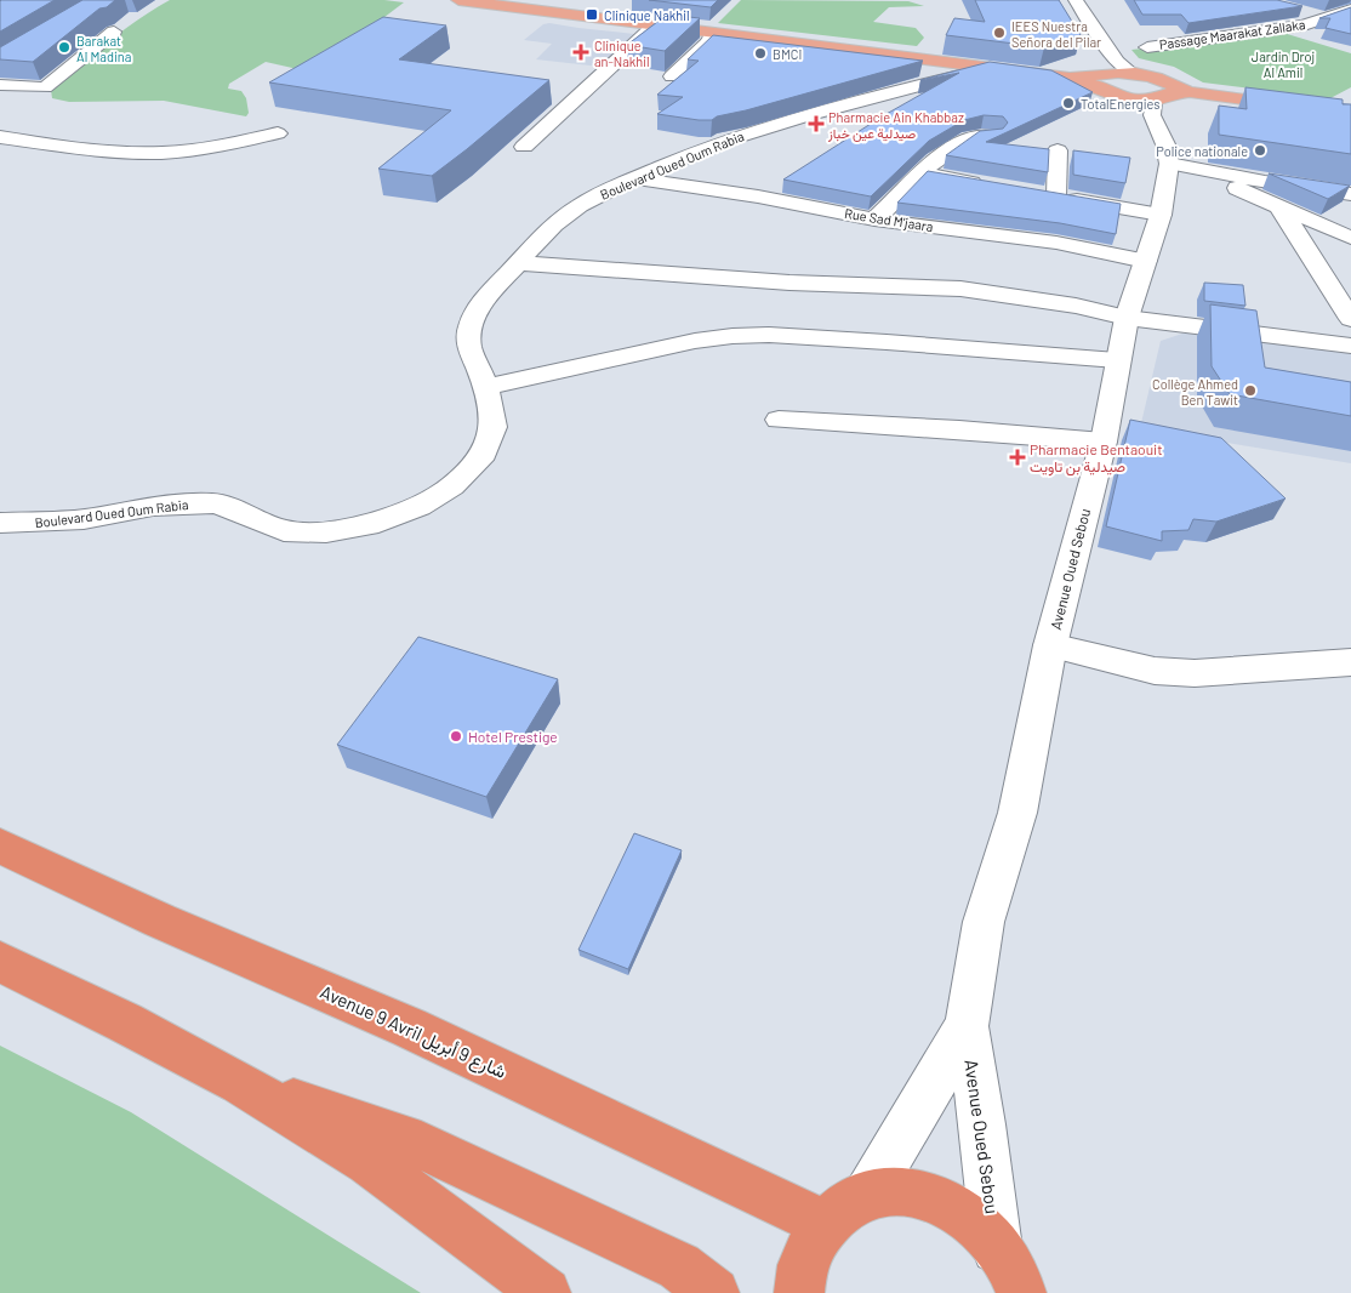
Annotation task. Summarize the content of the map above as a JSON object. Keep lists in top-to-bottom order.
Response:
{
  "streets": {
    "highway": ["Avenue 9 Avril شارع 9 أبريل"],
    "street": [
      "Passage Maarakat Zallaka",
      "Boulevard Oued Oum Rabia",
      "Rue Sad M'jaara",
      "Avenue Oued Sebou"
    ]
  },
  "crossings": [
    ["Boulevard Oued Oum Rabia", "Rue Sad M'jaara"],
    ["Rue Sad M'jaara", "Avenue Oued Sebou"]
  ],
  "parks": ["Jardin Droj Al Amil"],
  "places": {
    "transit": ["Clinique Nakhil"],
    "other": [
      "IEES Nuestra Señora del Pilar",
      "Barakat Al Madina",
      "BMCI",
      "TotalEnergies",
      "Police nationale",
      "Collège Ahmed Ben Tawit",
      "Hotel Prestige"
    ],
    "health": ["Clinique an-Nakhil", "Pharmacie Ain Khabbaz صيدلية عين خباز", "Pharmacie Bentaouit صيدلية بن تاويت"]
  }
}
